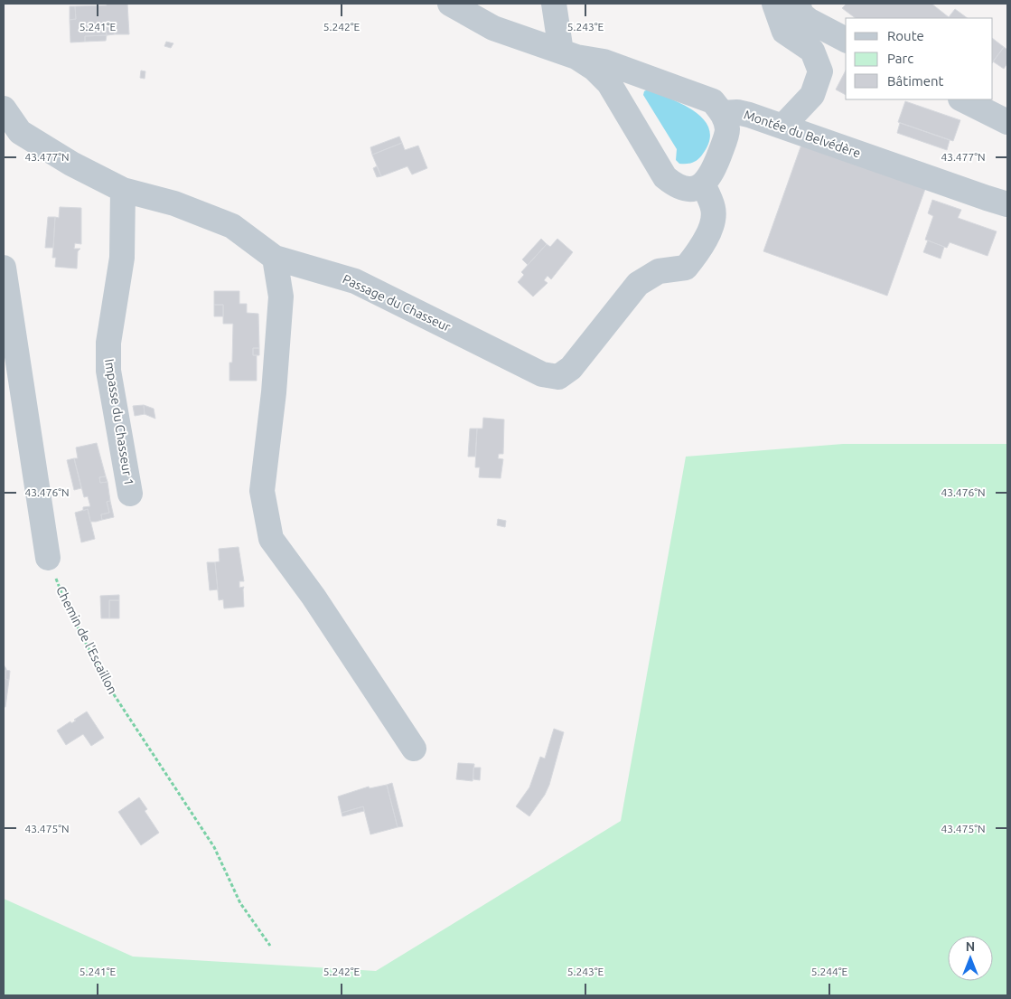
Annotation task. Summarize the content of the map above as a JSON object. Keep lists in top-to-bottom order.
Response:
{
  "streets": {
    "street": ["Montée du Belvédère", "Passage du Chasseur", "Impasse du Chasseur 1"],
    "path": ["Chemin de l'Escaillon"]
  },
  "crossings": [
    ["Passage du Chasseur", "Impasse du Chasseur 1"]
  ],
  "legend": ["Route", "Parc", "Bâtiment"],
  "north": "top",
  "coordinates": [
    "5.241°E",
    "5.242°E",
    "5.243°E",
    "43.477°N",
    "43.476°N",
    "43.475°N",
    "5.244°E"
  ]
}
